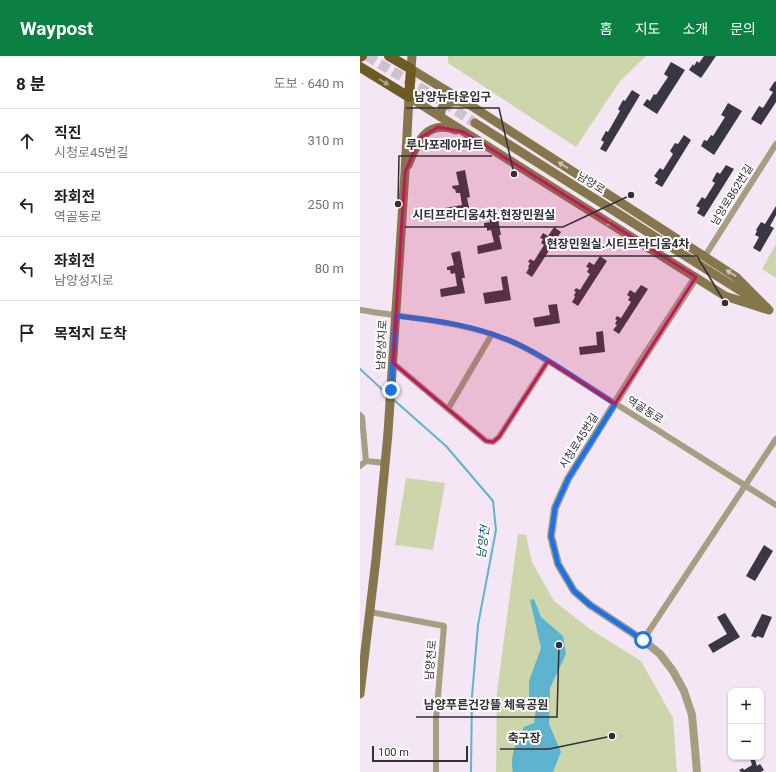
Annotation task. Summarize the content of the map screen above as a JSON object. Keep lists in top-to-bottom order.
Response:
{
  "streets": {
    "main road": ["남양로", "남양성지로"],
    "street": [
      "남양로862번길",
      "역골동로",
      "시청로45번길",
      "남양천로"
    ]
  },
  "crossings": [
    ["남양성지로", "역골동로"],
    ["남양성지로", "남양천로"],
    ["역골동로", "시청로45번길"]
  ],
  "water": ["남양천"],
  "places": [
    "남양뉴타운입구",
    "시티프라디움4차.현장민원실",
    "루나포레아파트",
    "현장민원실.시티프라디움4차",
    "남양푸른건강뜰 체육공원",
    "축구장"
  ],
  "scale_bar": "100 m",
  "page": {
    "header": "Waypost",
    "nav": [
      "홈",
      "지도",
      "소개",
      "문의"
    ],
    "heading": ["8 분", "도보 · 640 m"],
    "list": [
      ["직진", "시청로45번길", "310 m"],
      ["좌회전", "역골동로", "250 m"],
      ["좌회전", "남양성지로", "80 m"],
      "목적지 도착"
    ],
    "map_buttons": ["+", "−"],
    "scale": "100 m"
  }
}
